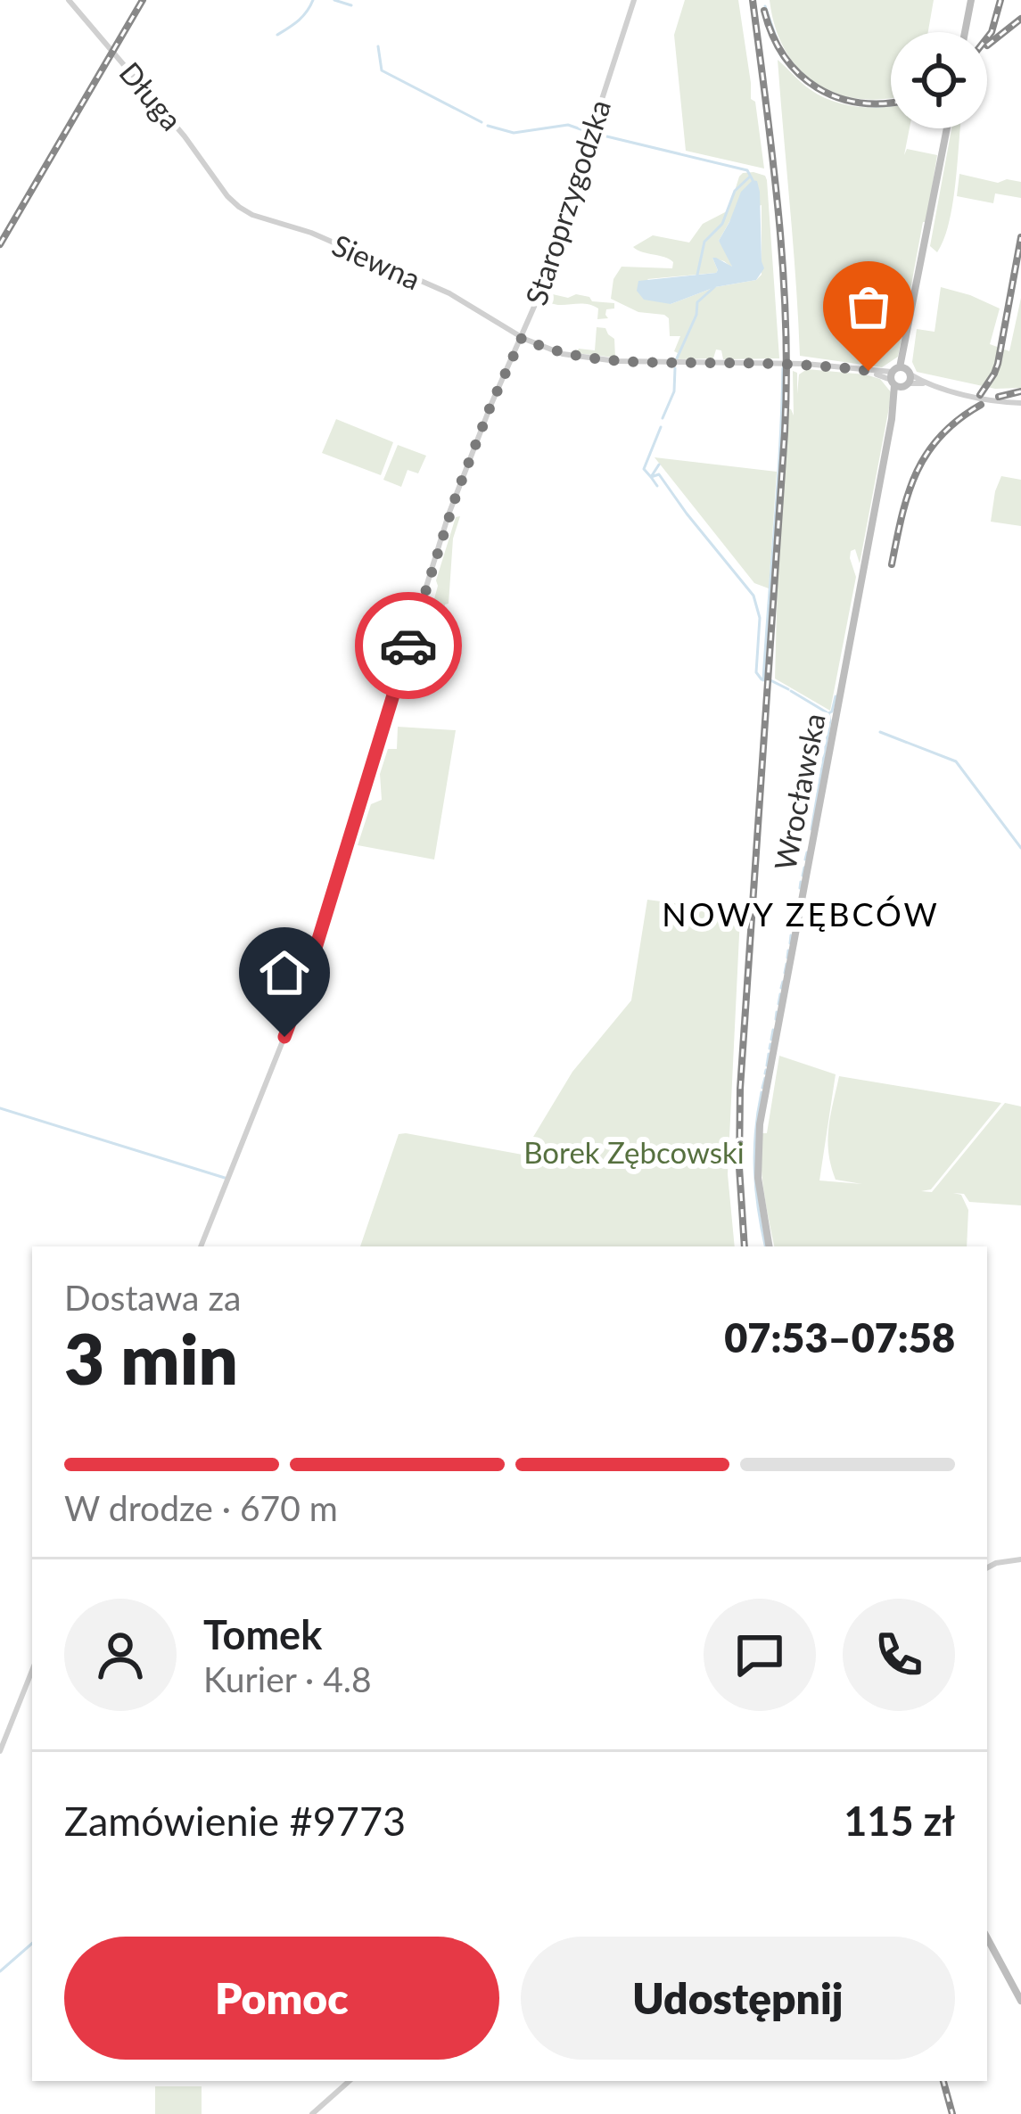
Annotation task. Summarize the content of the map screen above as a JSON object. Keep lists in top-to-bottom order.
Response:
{
  "streets": {
    "main road": ["Wrocławska"],
    "street": ["Długa", "Staroprzygodzka", "Siewna"]
  },
  "crossings": [
    ["Długa", "Siewna"],
    ["Staroprzygodzka", "Siewna"],
    ["Siewna", "Wrocławska"]
  ],
  "districts": ["NOWY ZĘBCÓW"],
  "parks": ["Borek Zębcowski"],
  "page": {
    "heading": ["3 min", "Dostawa za", "07:53–07:58"],
    "panel": [
      "Tomek",
      "Kurier · 4.8",
      "Zamówienie #9773",
      "115 zł"
    ],
    "bar": "W drodze · 670 m",
    "buttons": ["Pomoc", "Udostępnij"]
  }
}
